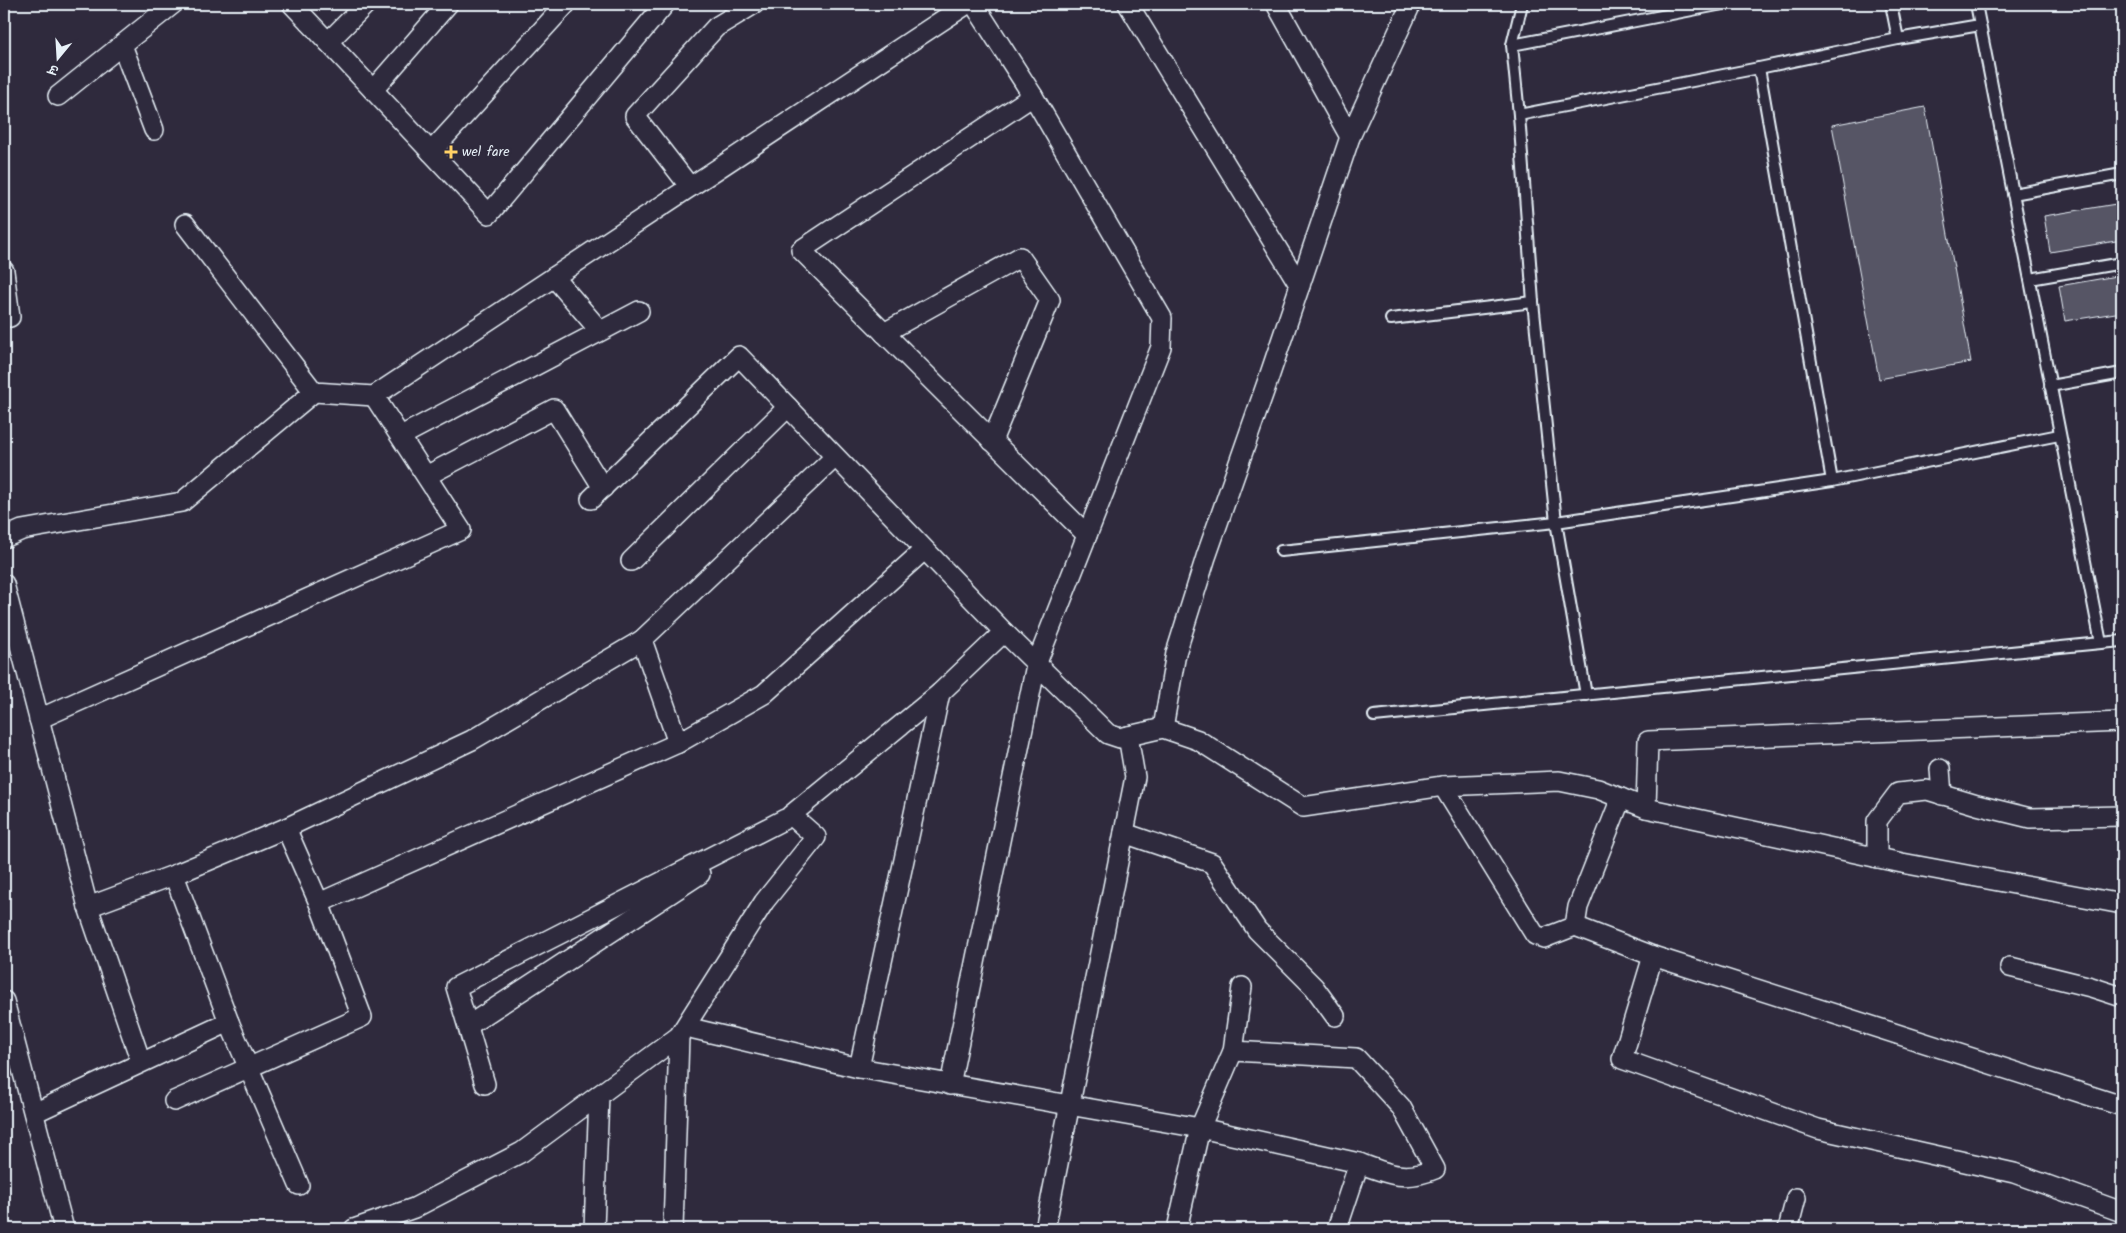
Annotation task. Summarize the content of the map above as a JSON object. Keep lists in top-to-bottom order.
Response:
{
  "places": {
    "health": ["wel fare"]
  },
  "north": "bottom"
}
